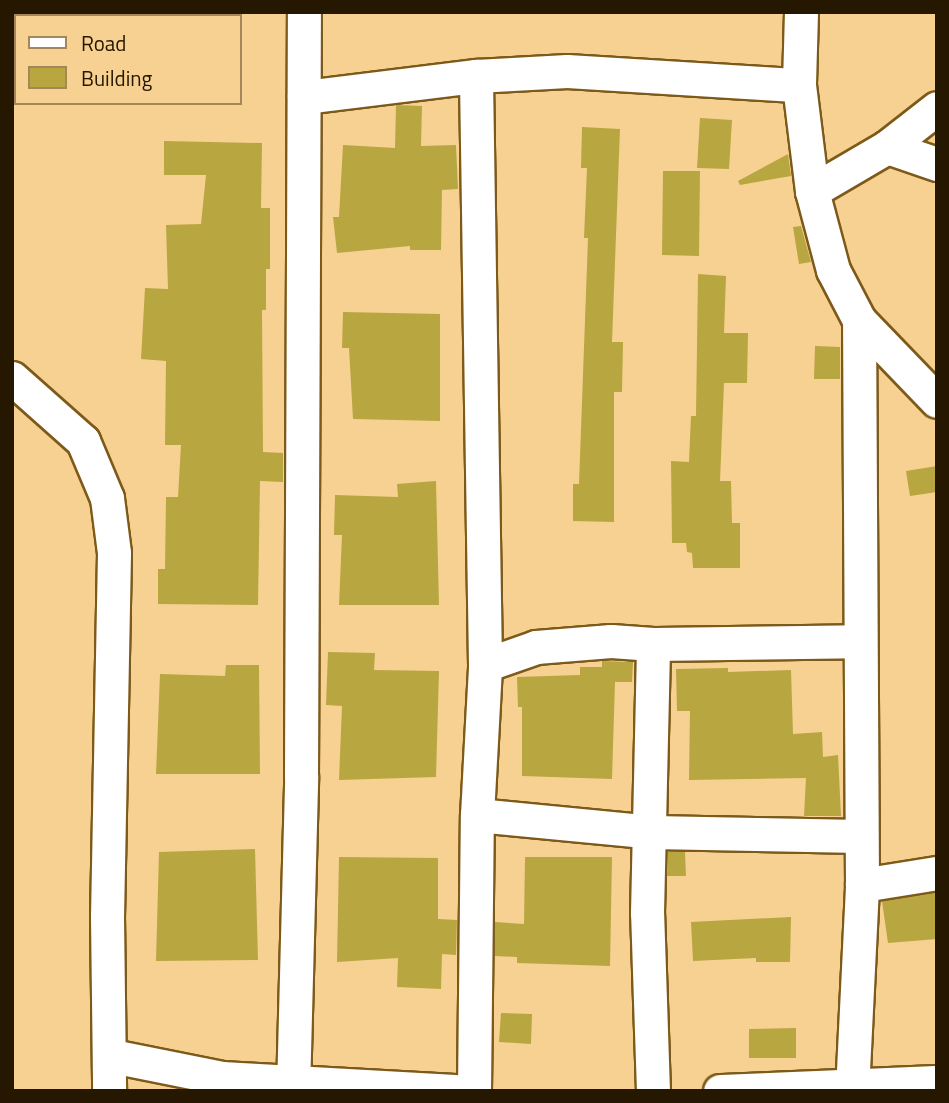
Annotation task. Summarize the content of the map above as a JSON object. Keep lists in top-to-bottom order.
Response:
{
  "legend": ["Road", "Building"]
}
